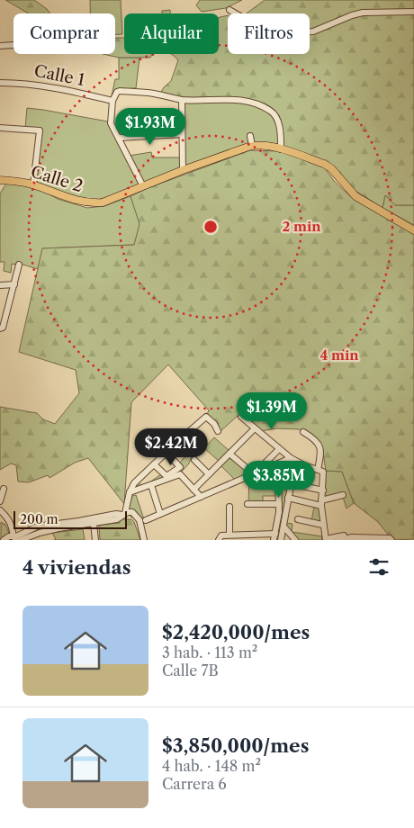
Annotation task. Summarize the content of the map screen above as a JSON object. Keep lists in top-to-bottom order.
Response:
{
  "streets": {
    "main road": ["Calle 2"],
    "street": ["Calle 1"]
  },
  "scale_bar": "200 m",
  "page": {
    "chip": ["Comprar", "Alquilar", "Filtros"],
    "price": [
      "$1.93M",
      "$1.39M",
      "$2.42M",
      "$3.85M"
    ],
    "scale": "200 m",
    "heading": "4 viviendas",
    "list": [
      {
        "name": "$2,420,000/mes",
        "note": "3 hab. · 113 m² · Calle 7B"
      },
      {
        "name": "$3,850,000/mes",
        "note": "4 hab. · 148 m² · Carrera 6"
      }
    ]
  },
  "rings": ["2 min", "4 min"]
}
